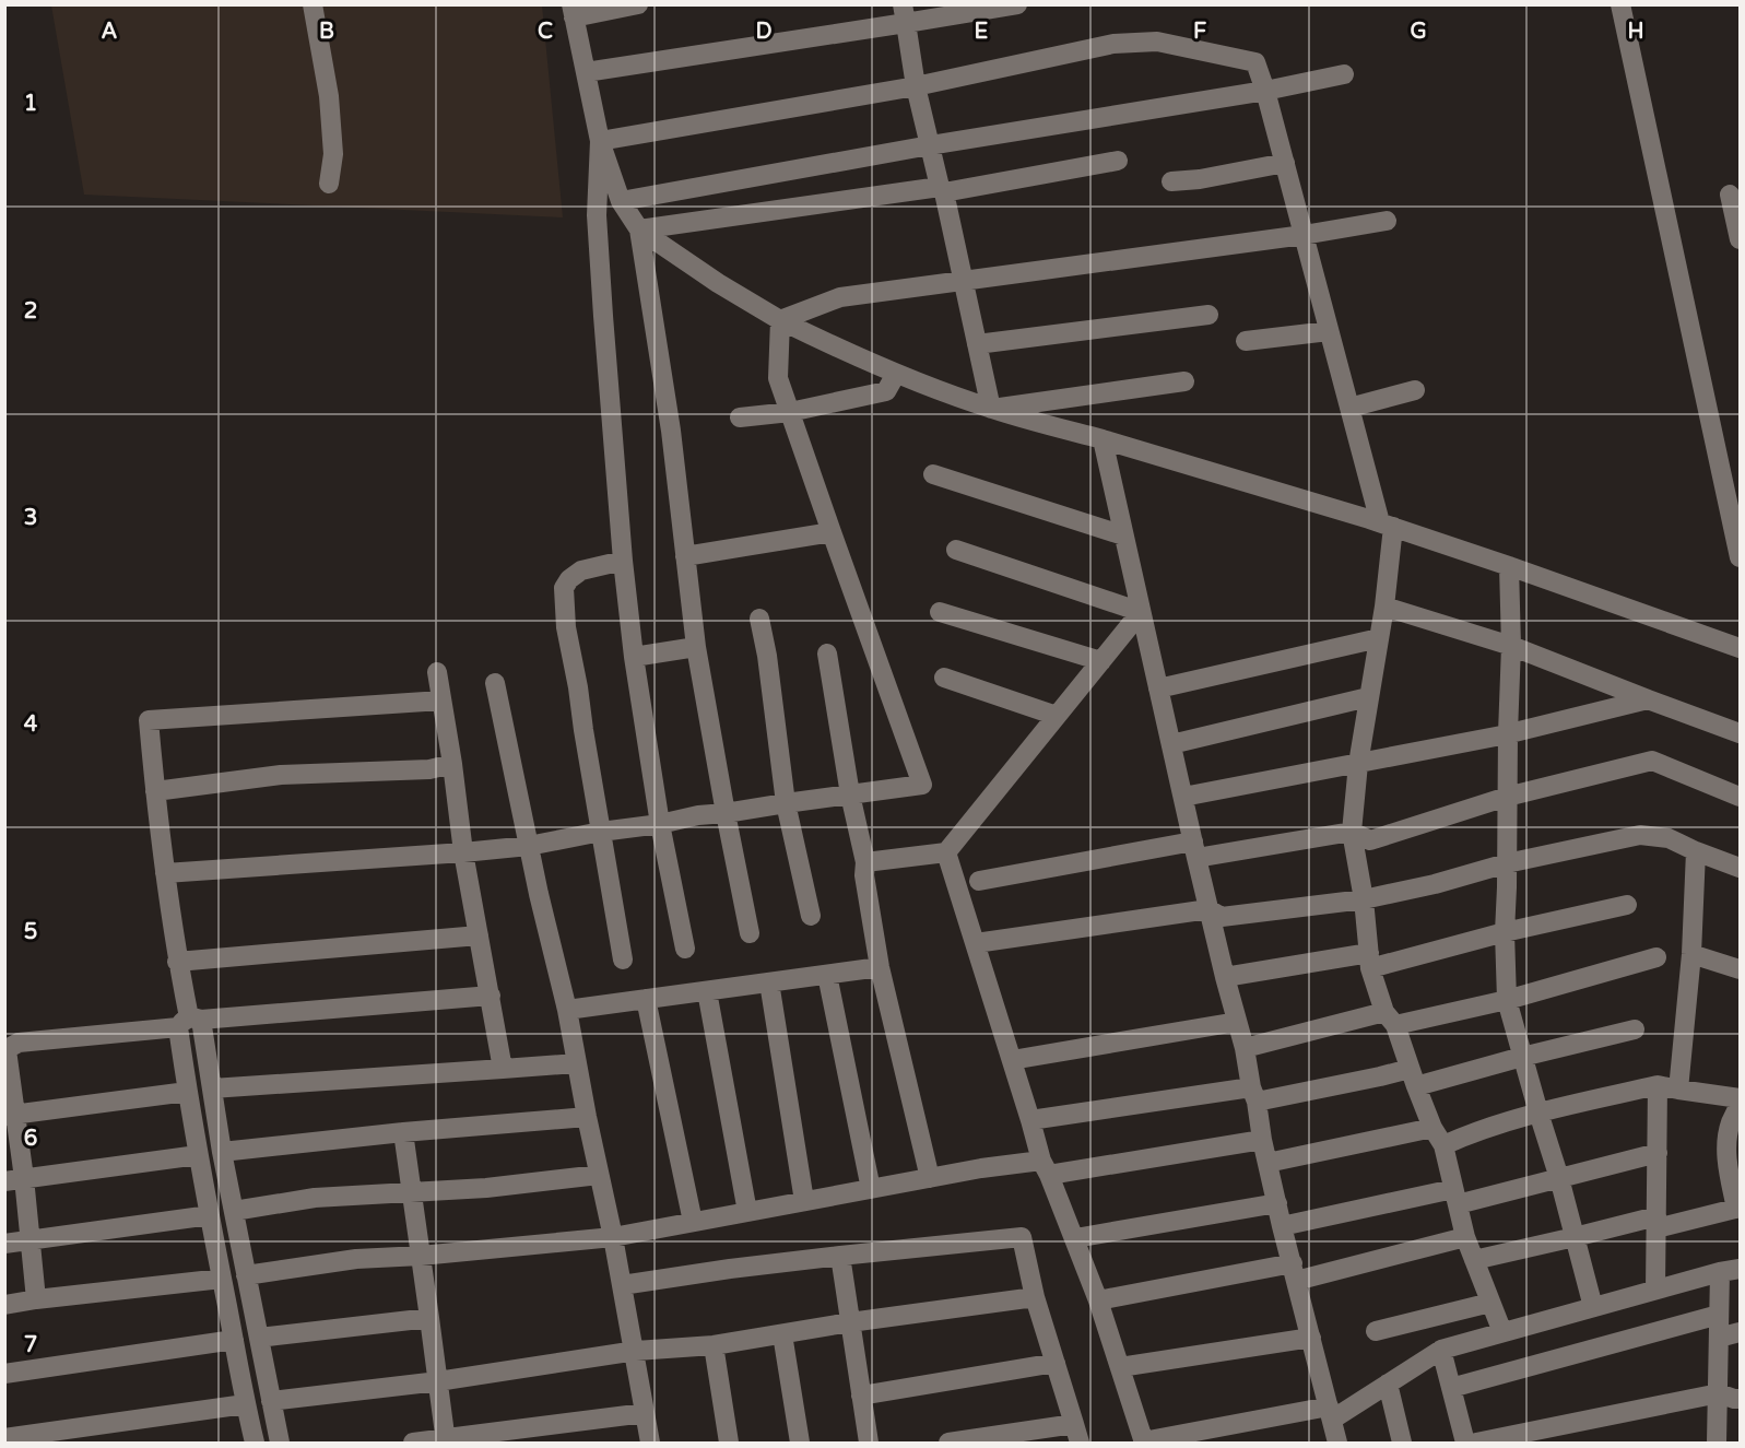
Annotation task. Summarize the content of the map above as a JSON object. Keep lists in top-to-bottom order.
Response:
{
  "grid": {
    "columns": [
      "A",
      "B",
      "C",
      "D",
      "E",
      "F",
      "G",
      "H"
    ],
    "rows": [
      "1",
      "2",
      "3",
      "4",
      "5",
      "6",
      "7"
    ]
  }
}
